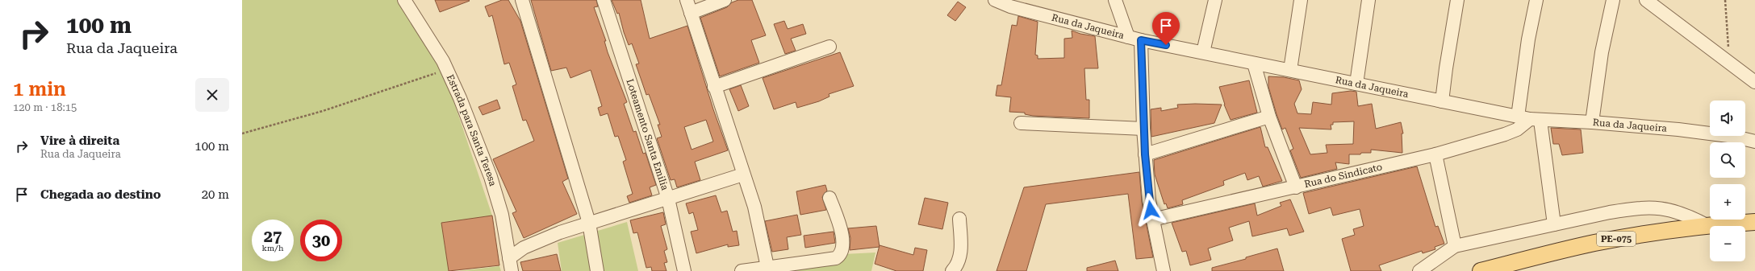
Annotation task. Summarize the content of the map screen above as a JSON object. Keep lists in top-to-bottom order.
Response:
{
  "streets": {
    "main road": ["PE-075"],
    "street": [
      "Rua da Jaqueira",
      "Estrada para Santa Teresa",
      "Loteamento Santa Emilia",
      "Rua do Sindicato"
    ]
  },
  "crossings": [
    ["Rua da Jaqueira", "Rua do Sindicato"]
  ],
  "page": {
    "turn": ["100 m", "Rua da Jaqueira"],
    "heading": ["1 min", "120 m · 18:15"],
    "map_buttons": ["+", "−"],
    "list": [
      {
        "name": "Vire à direita",
        "note": "Rua da Jaqueira",
        "value": "100 m"
      },
      {
        "name": "Chegada ao destino",
        "value": "20 m"
      }
    ],
    "speed": "27 km/h",
    "limit": "30"
  }
}
